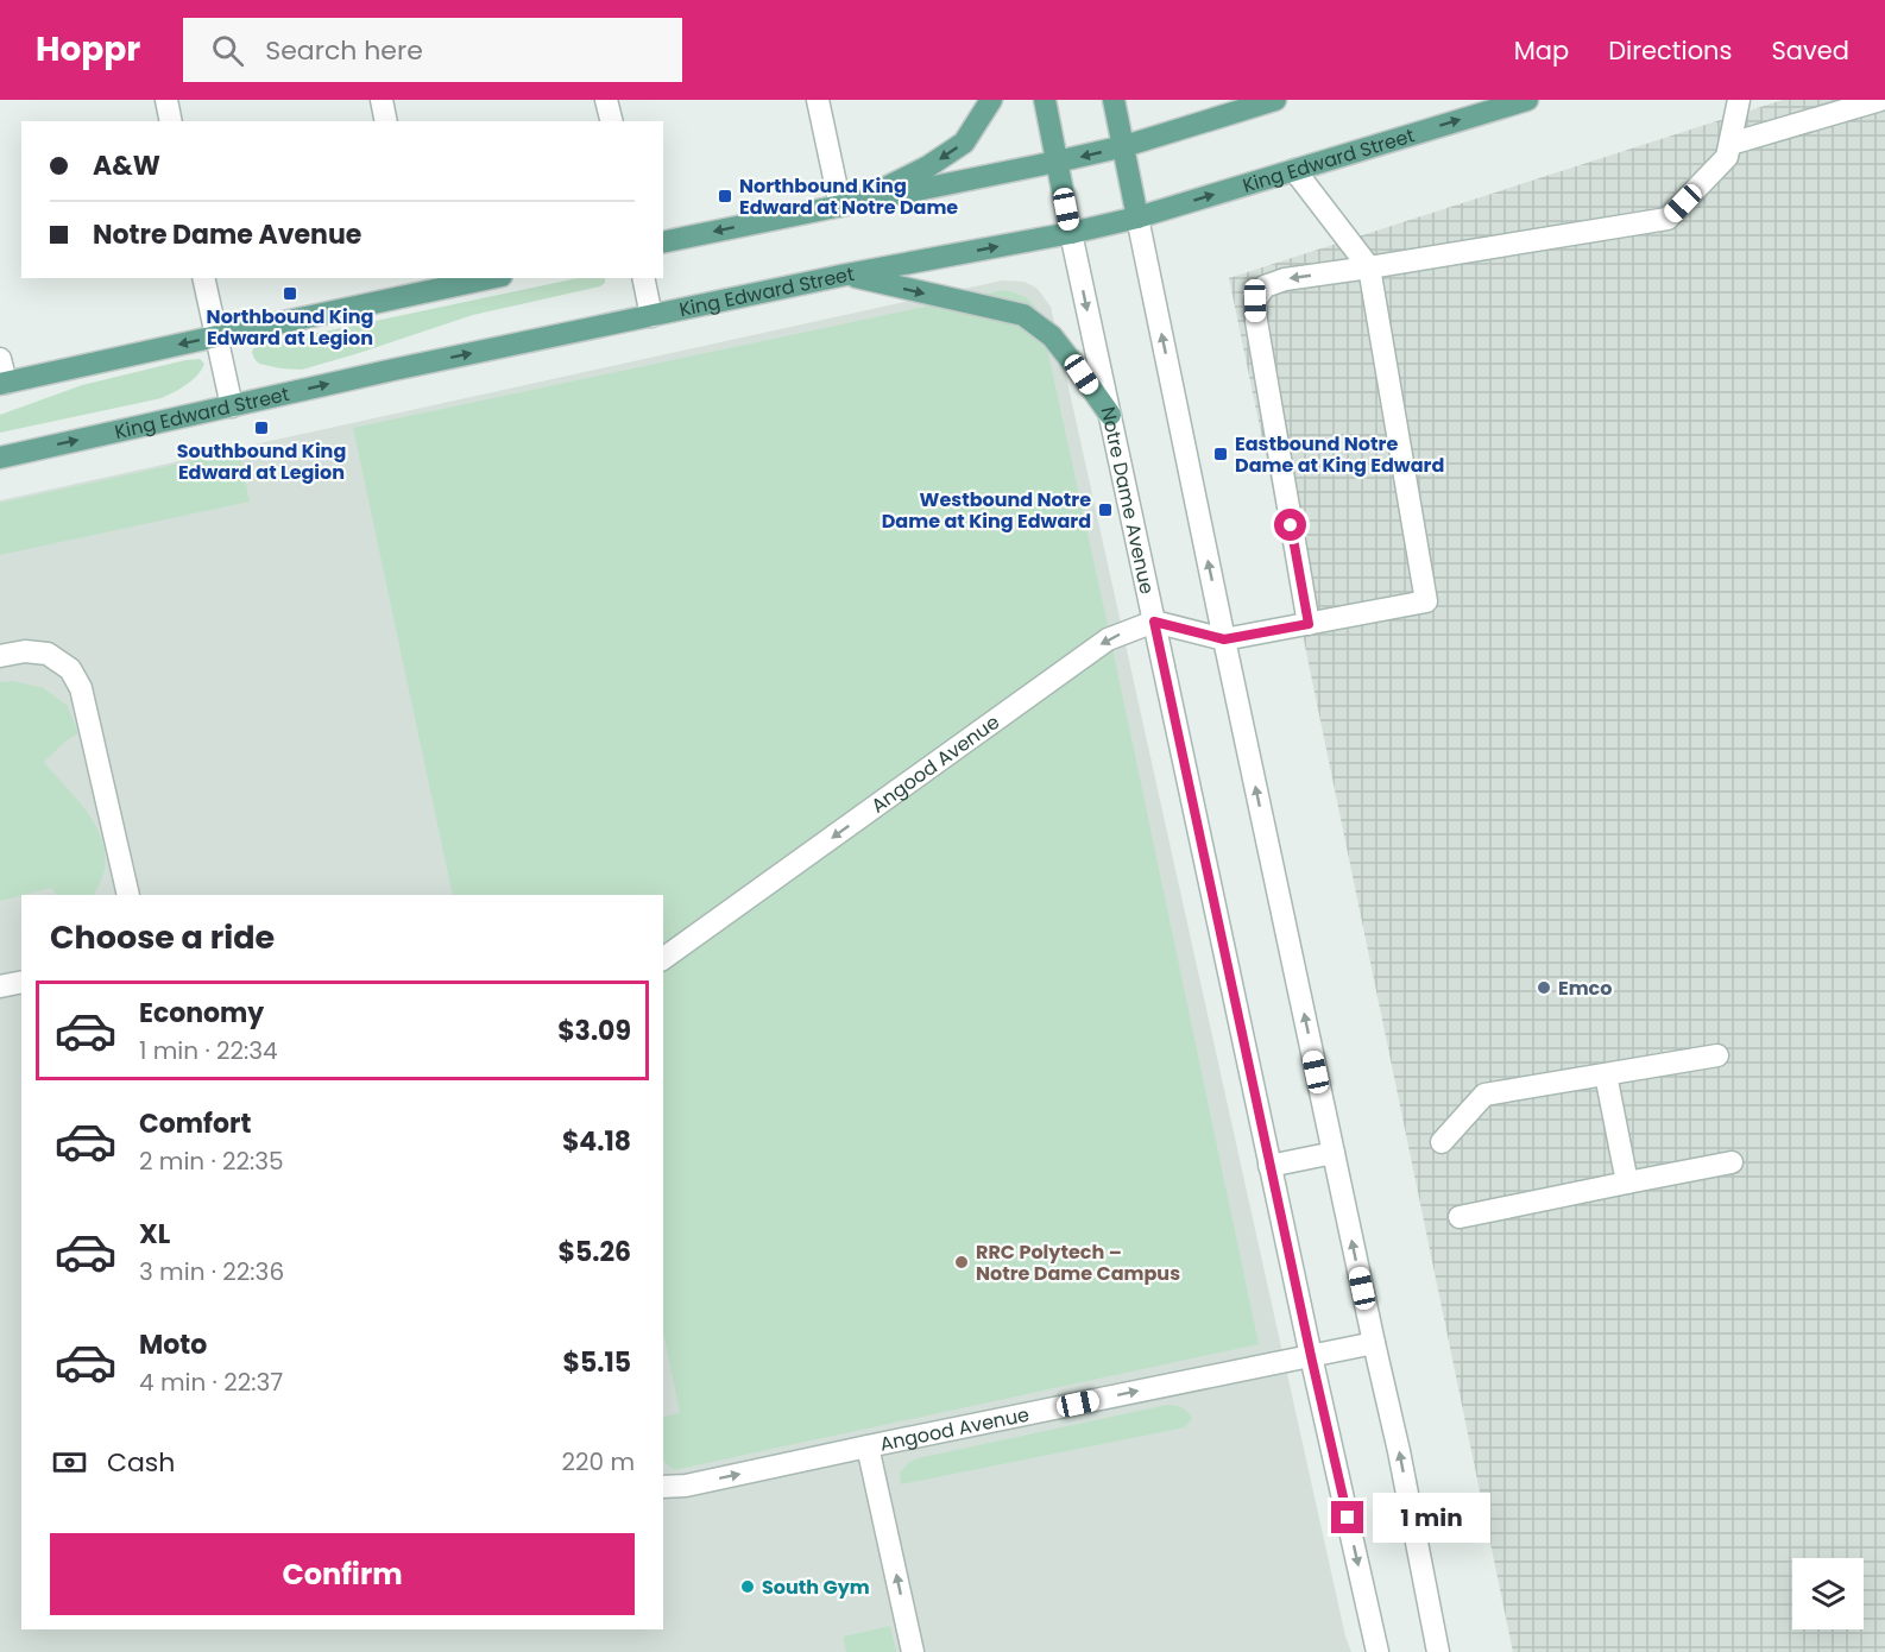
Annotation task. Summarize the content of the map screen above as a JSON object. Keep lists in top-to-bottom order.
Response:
{
  "streets": {
    "main road": ["King Edward Street", "Notre Dame Avenue"],
    "street": ["Angood Avenue"]
  },
  "crossings": [
    ["King Edward Street", "Notre Dame Avenue"],
    ["Notre Dame Avenue", "Angood Avenue"]
  ],
  "places": {
    "transit": [
      "Northbound King Edward at Notre Dame",
      "Northbound King Edward at Legion",
      "Southbound King Edward at Legion",
      "Eastbound Notre Dame at King Edward",
      "Westbound Notre Dame at King Edward"
    ],
    "other": ["Emco", "RRC Polytech – Notre Dame Campus", "South Gym"]
  },
  "page": {
    "header": "Hoppr",
    "search": "Search here",
    "nav": ["Map", "Directions", "Saved"],
    "banner": ["A&W", "Notre Dame Avenue"],
    "heading": "Choose a ride",
    "list": [
      {
        "name": "Economy",
        "note": "1 min · 22:34",
        "value": "$3.09"
      },
      {
        "name": "Comfort",
        "note": "2 min · 22:35",
        "value": "$4.18"
      },
      {
        "name": "XL",
        "note": "3 min · 22:36",
        "value": "$5.26"
      },
      {
        "name": "Moto",
        "note": "4 min · 22:37",
        "value": "$5.15"
      }
    ],
    "pay": ["Cash", "220 m"],
    "bubble": "1 min",
    "buttons": "Confirm"
  }
}
